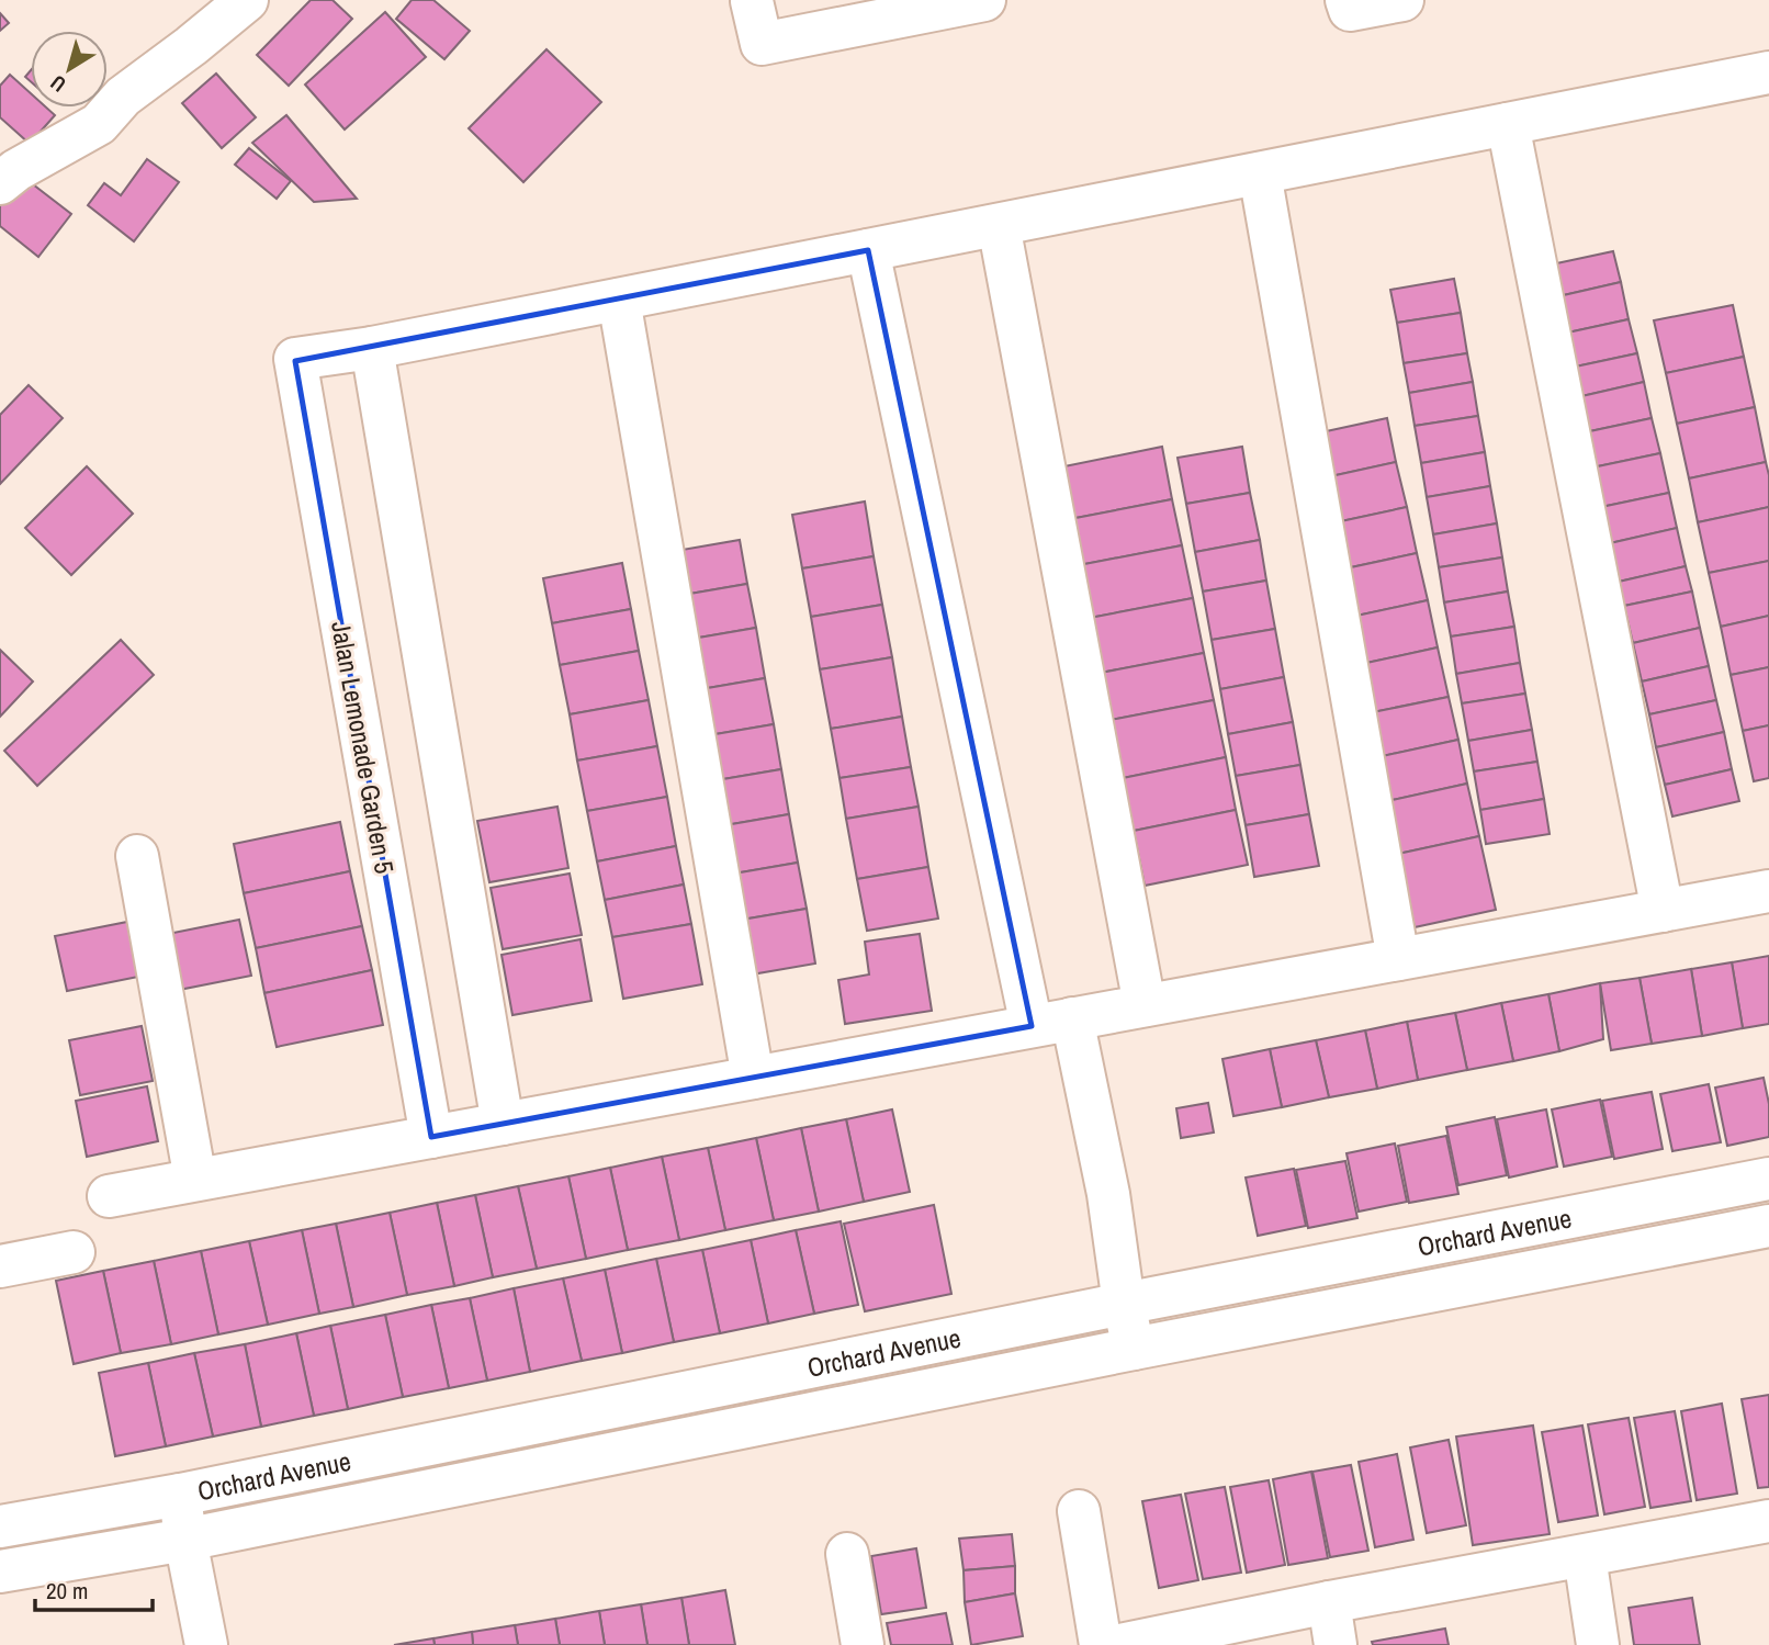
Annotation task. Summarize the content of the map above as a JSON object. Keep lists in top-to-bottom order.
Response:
{
  "streets": {
    "street": ["Jalan Lemonade Garden 5", "Orchard Avenue"]
  },
  "scale_bar": "20 m",
  "north": "bottom left"
}
